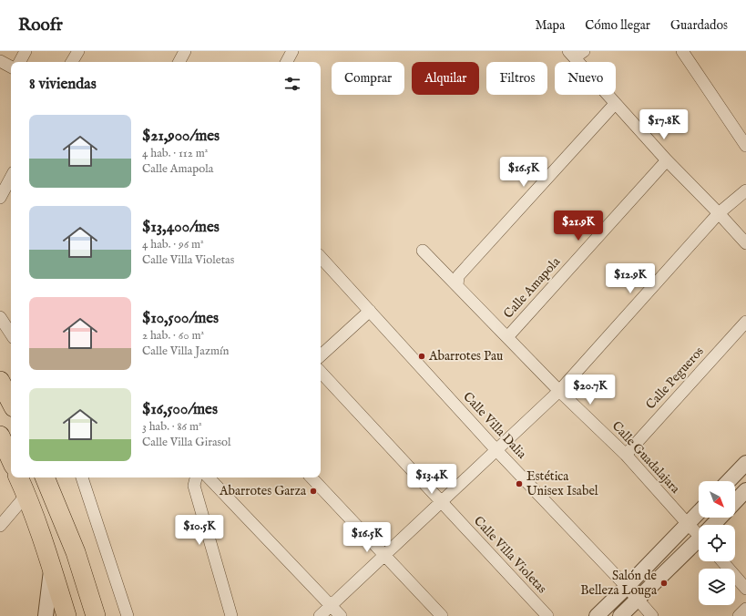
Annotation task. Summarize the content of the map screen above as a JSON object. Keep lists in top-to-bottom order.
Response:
{
  "streets": {
    "street": [
      "Calle Amapola",
      "Calle Pegueros",
      "Calle Villa Dalia",
      "Calle Guadalajara",
      "Calle Villa Violetas"
    ]
  },
  "crossings": [
    ["Calle Amapola", "Calle Guadalajara"],
    ["Calle Pegueros", "Calle Guadalajara"]
  ],
  "places": [
    "Abarrotes Pau",
    "Estética Unisex Isabel",
    "Abarrotes Garza",
    "Salón de Belleza Louga"
  ],
  "north": "bottom right",
  "page": {
    "header": "Roofr",
    "nav": ["Mapa", "Cómo llegar", "Guardados"],
    "chip": [
      "Comprar",
      "Alquilar",
      "Filtros",
      "Nuevo"
    ],
    "heading": "8 viviendas",
    "list": [
      {
        "name": "$21,900/mes",
        "note": "4 hab. · 112 m² · Calle Amapola"
      },
      {
        "name": "$13,400/mes",
        "note": "4 hab. · 96 m² · Calle Villa Violetas"
      },
      {
        "name": "$10,500/mes",
        "note": "2 hab. · 60 m² · Calle Villa Jazmín"
      },
      {
        "name": "$16,500/mes",
        "note": "3 hab. · 86 m² · Calle Villa Girasol"
      }
    ],
    "price": [
      "$17.8K",
      "$16.5K",
      "$21.9K",
      "$12.9K",
      "$20.7K",
      "$13.4K",
      "$10.5K",
      "$16.5K"
    ]
  }
}
